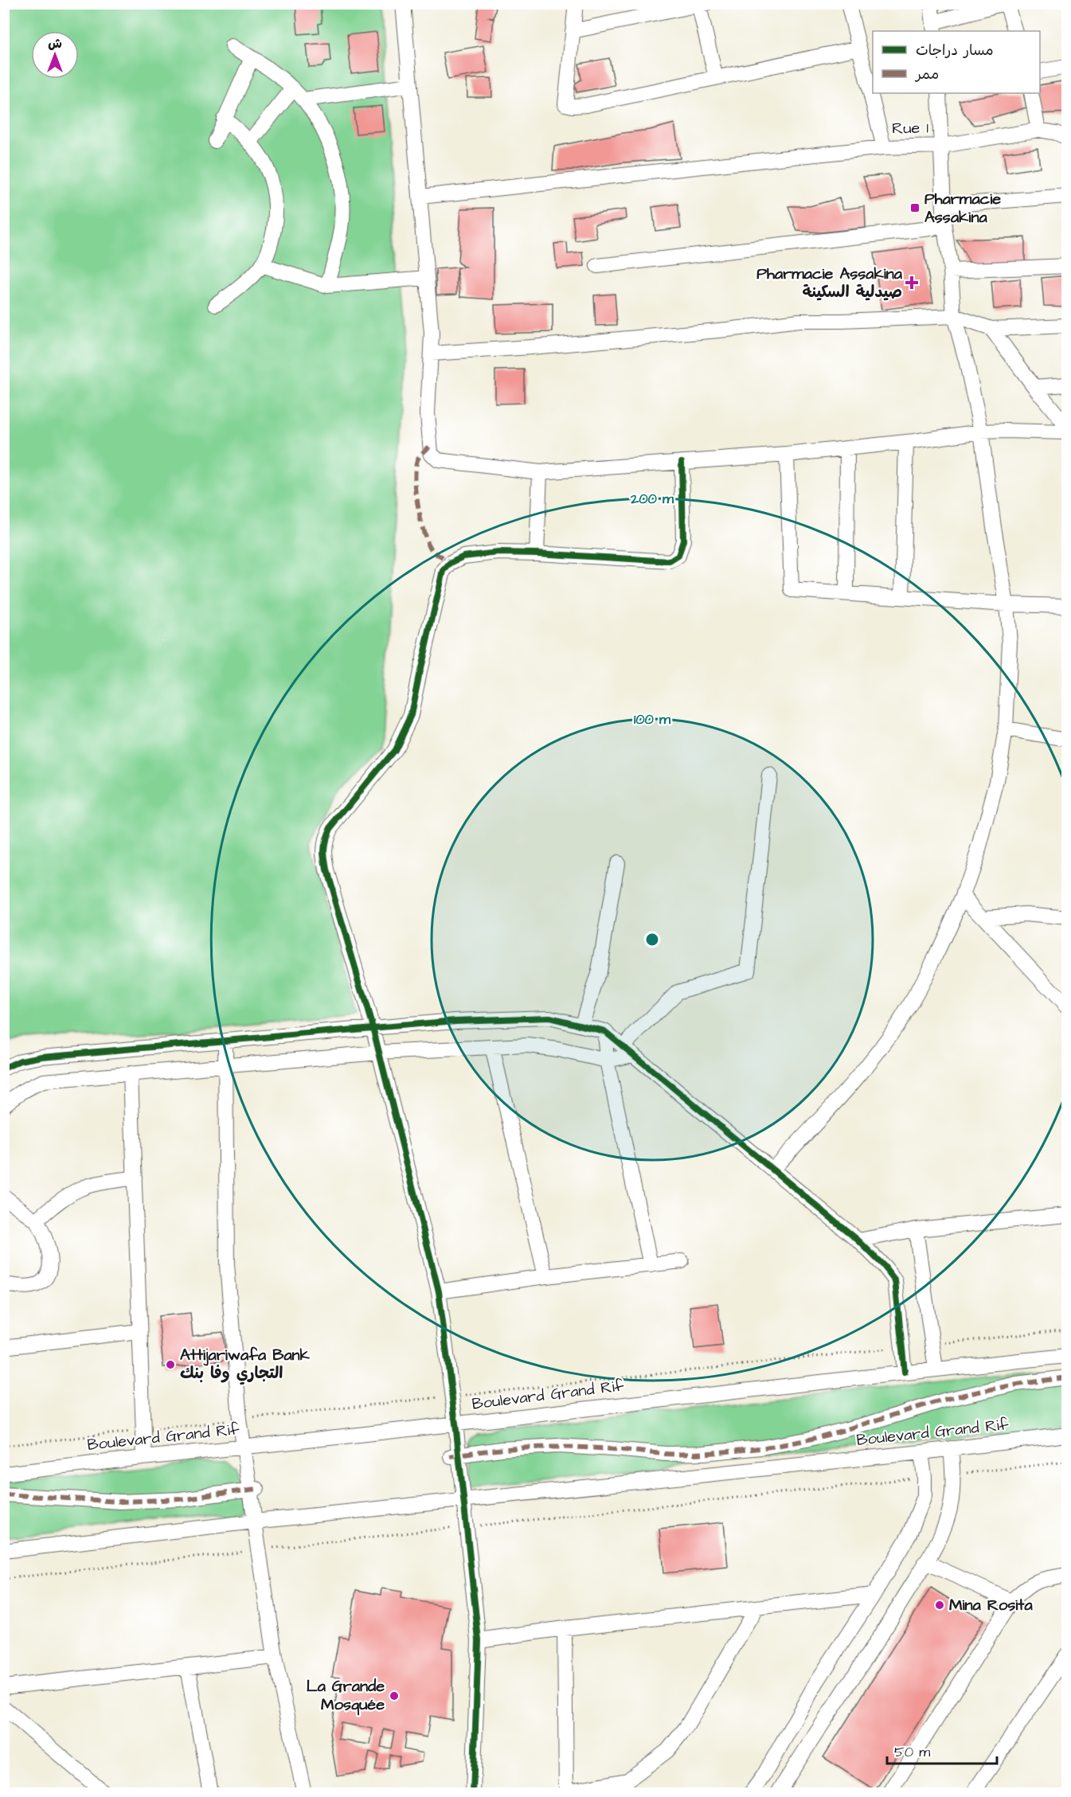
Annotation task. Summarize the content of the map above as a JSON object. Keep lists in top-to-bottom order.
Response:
{
  "streets": {
    "street": ["Rue 1", "Boulevard Grand Rif"]
  },
  "places": {
    "transit": ["Pharmacie Assakina"],
    "health": ["Pharmacie Assakina صيدلية السكينة"],
    "other": ["Attijariwafa Bank التجاري وفا بنك", "Mina Rosita", "La Grande Mosquée"]
  },
  "legend": ["مسار دراجات", "ممر"],
  "scale_bar": "50 m",
  "north": "top",
  "rings": ["200 m", "100 m"]
}
